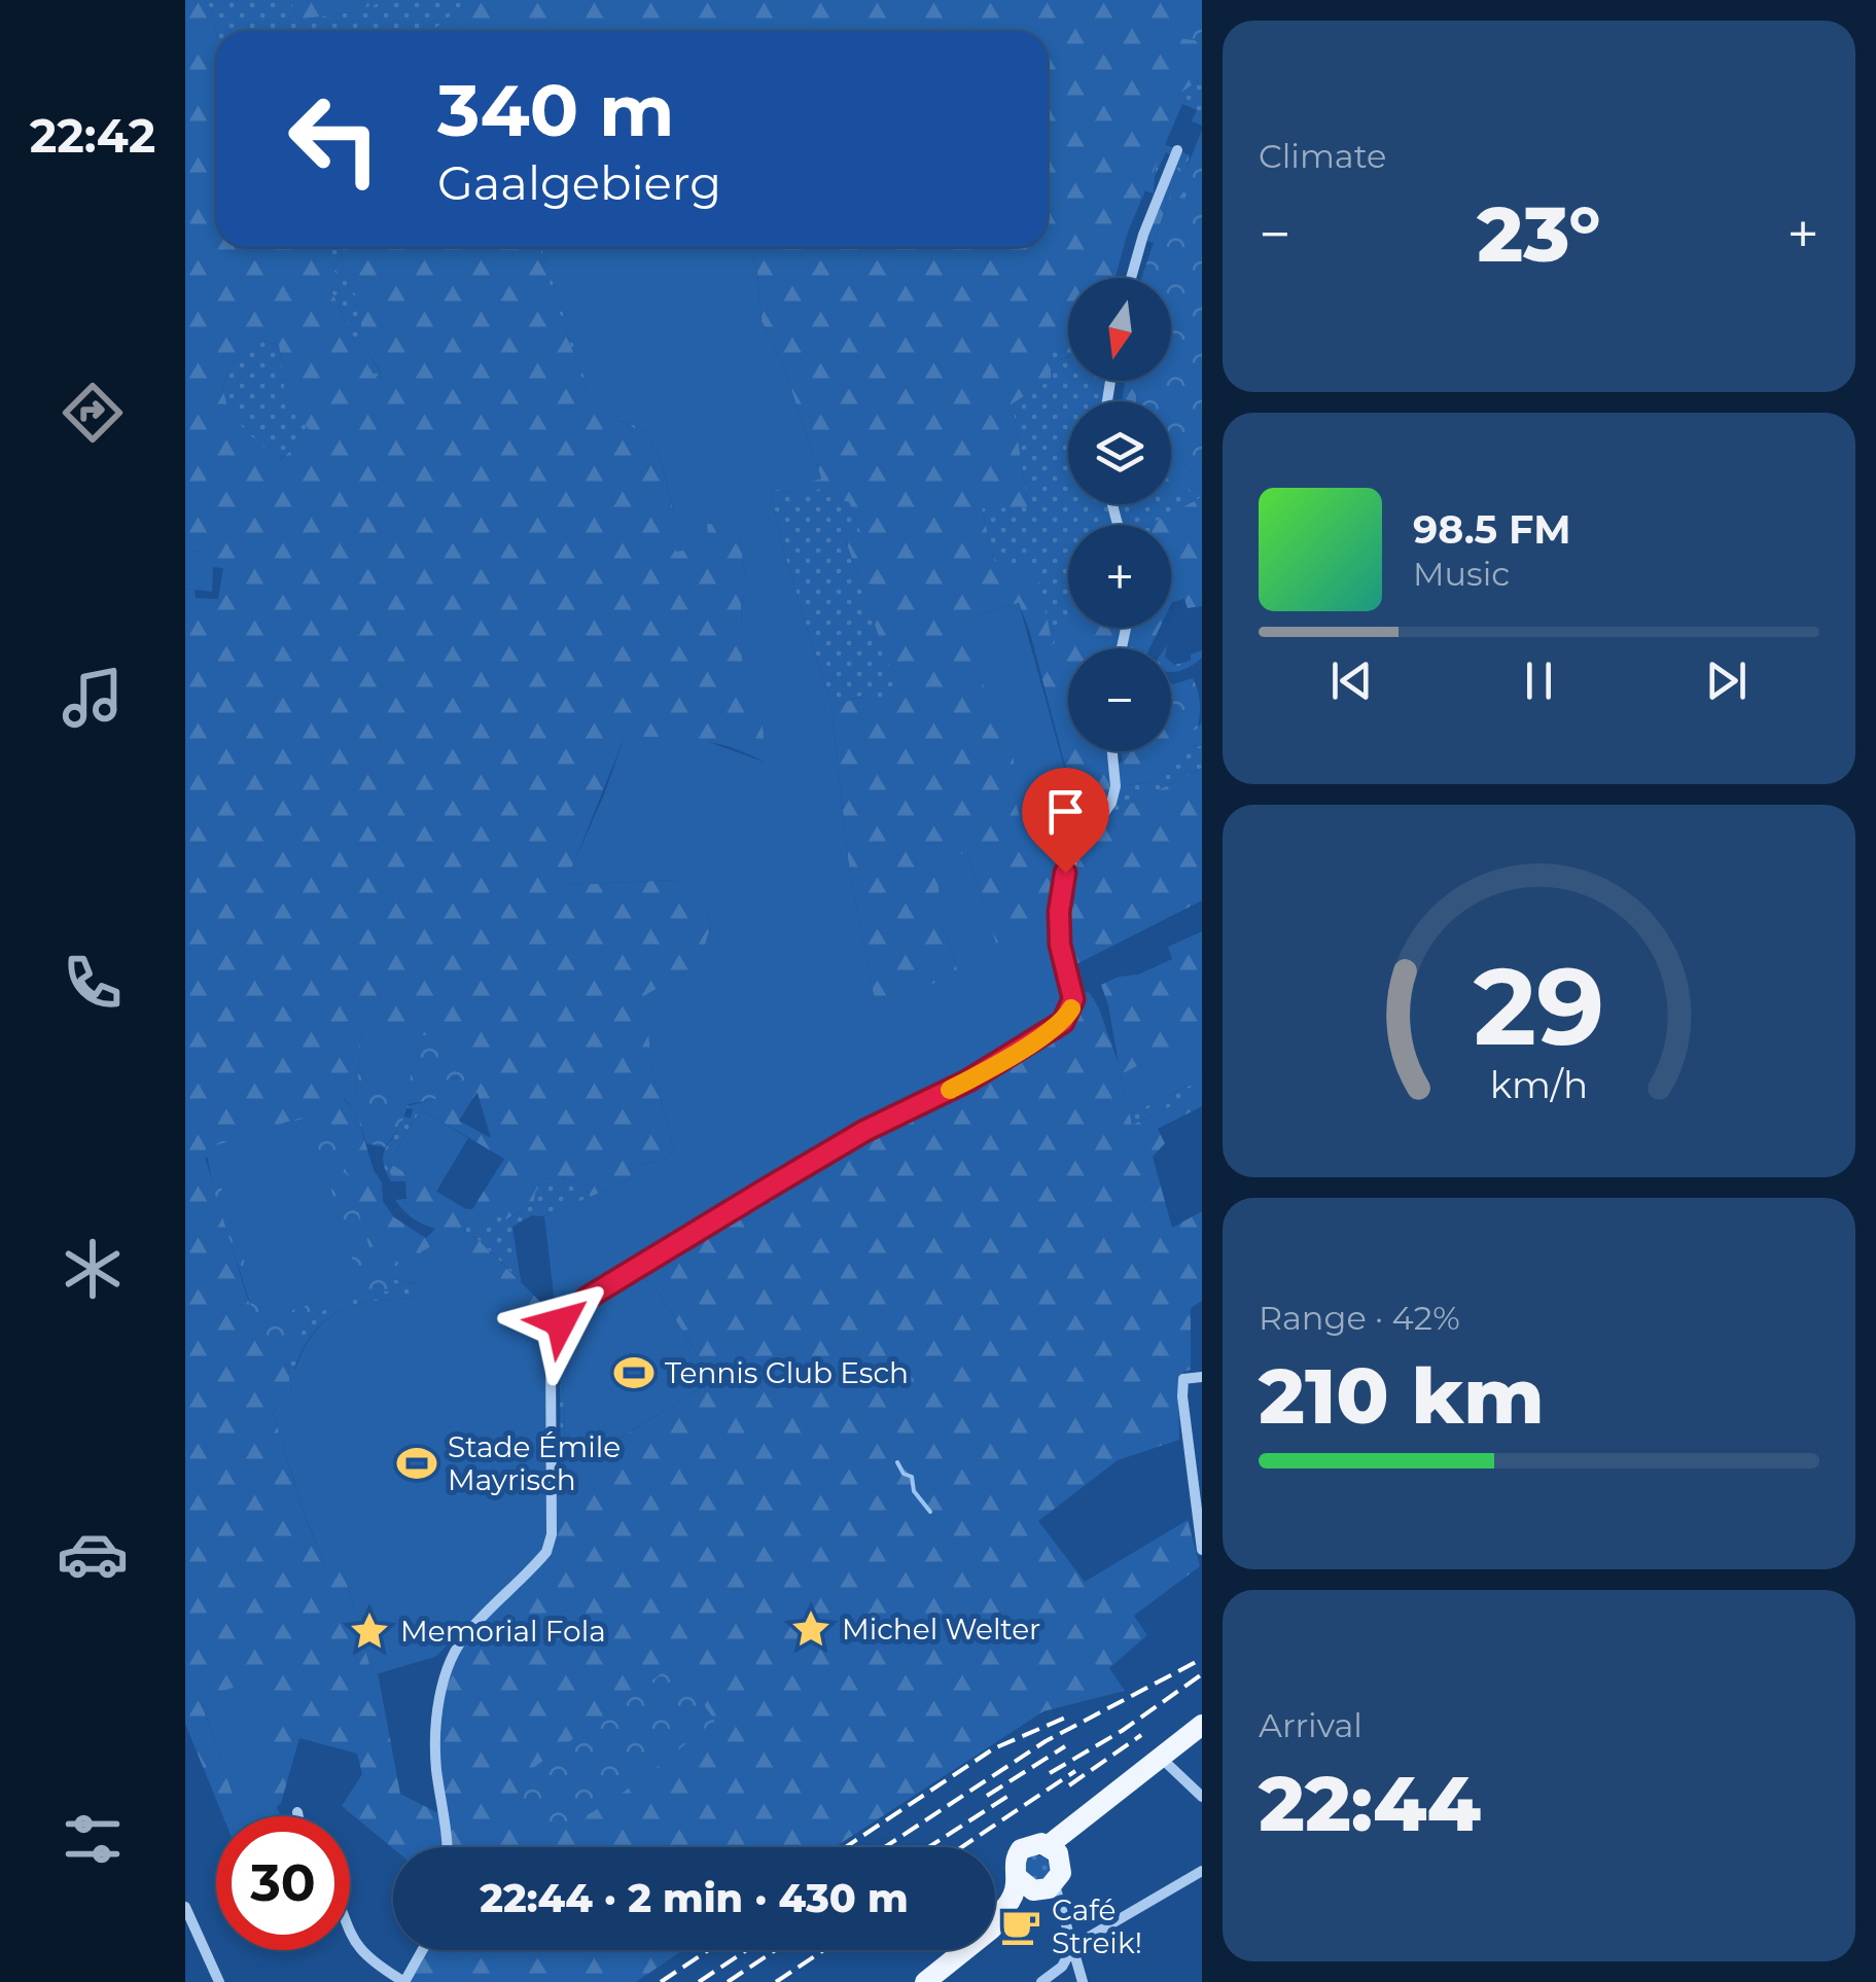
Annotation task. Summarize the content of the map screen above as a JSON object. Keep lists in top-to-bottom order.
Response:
{
  "places": {
    "sports": ["Tennis Club Esch", "Stade Émile Mayrisch"],
    "place": ["Michel Welter", "Memorial Fola"],
    "cafe": ["Café Streik!"]
  },
  "north": "bottom",
  "page": {
    "tabs": "22:42",
    "tile": [
      "Climate",
      ["Range · 42%", "210 km"],
      ["Arrival", "22:44"]
    ],
    "turn": ["340 m", "Gaalgebierg"],
    "heat": ["−", "23°", "+"],
    "map_buttons": ["+", "−"],
    "song": ["98.5 FM", "Music"],
    "limit": "30",
    "trip": "22:44 · 2 min · 430 m",
    "gauge": ["29", "km/h"]
  }
}
